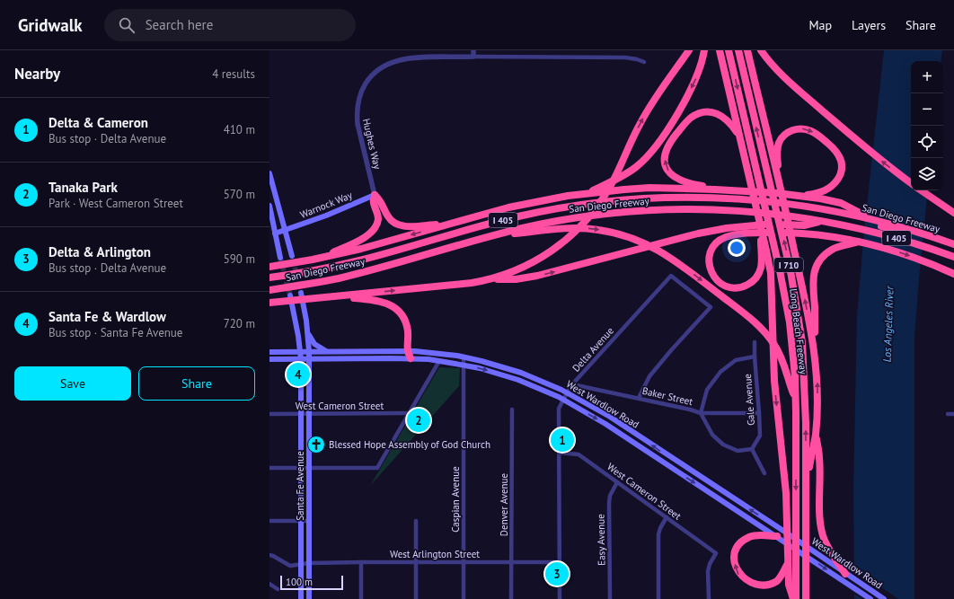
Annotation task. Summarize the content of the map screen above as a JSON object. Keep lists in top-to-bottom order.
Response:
{
  "streets": {
    "highway": [
      "San Diego Freeway",
      "I 405",
      "I 710",
      "Long Beach Freeway"
    ],
    "main road": ["Warnock Way", "West Wardlow Road", "Santa Fe Avenue"],
    "street": [
      "Hughes Way",
      "Delta Avenue",
      "Baker Street",
      "Gale Avenue",
      "West Cameron Street",
      "Caspian Avenue",
      "Denver Avenue",
      "Easy Avenue",
      "West Arlington Street"
    ]
  },
  "crossings": [
    ["Hughes Way", "Warnock Way"],
    ["Delta Avenue", "Baker Street"],
    ["Delta Avenue", "West Wardlow Road"],
    ["Delta Avenue", "West Cameron Street"],
    ["Delta Avenue", "West Arlington Street"],
    ["Baker Street", "Gale Avenue"],
    ["West Wardlow Road", "Santa Fe Avenue"],
    ["West Wardlow Road", "Caspian Avenue"],
    ["West Cameron Street", "Santa Fe Avenue"],
    ["West Cameron Street", "Easy Avenue"],
    ["Santa Fe Avenue", "West Arlington Street"],
    ["Caspian Avenue", "West Arlington Street"],
    ["Denver Avenue", "West Arlington Street"]
  ],
  "water": ["Los Angeles River"],
  "places": {
    "church": ["Blessed Hope Assembly of God Church"]
  },
  "scale_bar": "100 m",
  "page": {
    "header": "Gridwalk",
    "search": "Search here",
    "nav": ["Map", "Layers", "Share"],
    "heading": ["Nearby", "4 results"],
    "map_buttons": ["+", "−"],
    "list": [
      {
        "mark": "1",
        "name": "Delta & Cameron",
        "note": "Bus stop · Delta Avenue",
        "value": "410 m"
      },
      {
        "mark": "2",
        "name": "Tanaka Park",
        "note": "Park · West Cameron Street",
        "value": "570 m"
      },
      {
        "mark": "3",
        "name": "Delta & Arlington",
        "note": "Bus stop · Delta Avenue",
        "value": "590 m"
      },
      {
        "mark": "4",
        "name": "Santa Fe & Wardlow",
        "note": "Bus stop · Santa Fe Avenue",
        "value": "720 m"
      }
    ],
    "buttons": ["Save", "Share"],
    "pins": [
      "4",
      "2",
      "1",
      "3"
    ],
    "scale": "100 m"
  }
}
